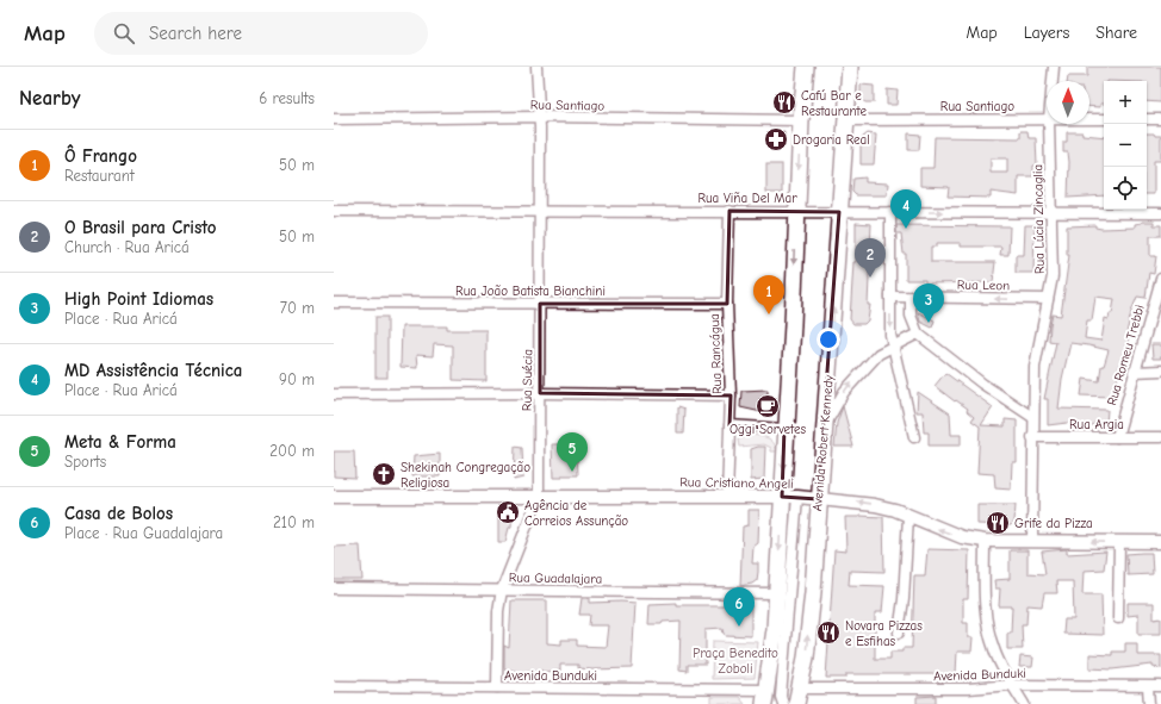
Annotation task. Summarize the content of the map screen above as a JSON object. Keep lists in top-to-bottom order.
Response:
{
  "streets": {
    "main road": ["Avenida Robert Kennedy"],
    "street": [
      "Rua Santiago",
      "Rua Viña Del Mar",
      "Rua Lúcia Zincaglia",
      "Rua Leon",
      "Rua João Batista Bianchini",
      "Rua Rancágua",
      "Rua Romeu Trebbi",
      "Rua Suécia",
      "Rua Argia",
      "Rua Cristiano Angeli",
      "Rua Guadalajara",
      "Avenida Bunduki"
    ]
  },
  "crossings": [
    ["Rua Santiago", "Rua Suécia"],
    ["Rua Santiago", "Avenida Robert Kennedy"],
    ["Rua Viña Del Mar", "Rua Lúcia Zincaglia"],
    ["Rua Viña Del Mar", "Rua Rancágua"],
    ["Rua Viña Del Mar", "Rua Suécia"],
    ["Rua Viña Del Mar", "Avenida Robert Kennedy"],
    ["Rua Lúcia Zincaglia", "Rua Leon"],
    ["Rua Lúcia Zincaglia", "Rua Argia"],
    ["Rua Lúcia Zincaglia", "Rua Cristiano Angeli"],
    ["Rua João Batista Bianchini", "Rua Rancágua"],
    ["Rua João Batista Bianchini", "Rua Suécia"],
    ["Rua Rancágua", "Rua Cristiano Angeli"],
    ["Rua Romeu Trebbi", "Rua Argia"],
    ["Rua Suécia", "Rua Cristiano Angeli"],
    ["Rua Suécia", "Rua Guadalajara"],
    ["Rua Suécia", "Avenida Bunduki"],
    ["Avenida Robert Kennedy", "Rua Cristiano Angeli"],
    ["Avenida Robert Kennedy", "Avenida Bunduki"]
  ],
  "one_way": ["Rua Leon"],
  "parks": ["Praça Benedito Zoboli"],
  "places": {
    "restaurant": ["Cafú Bar e Restaurante", "Grife da Pizza", "Novara Pizzas e Esfihas"],
    "pharmacy": ["Drogaria Real"],
    "cafe": ["Oggi Sorvetes"],
    "church": ["Shekinah Congregação Religiosa"],
    "public building": ["Agência de Correios Assunção"]
  },
  "north": "top",
  "page": {
    "header": "Map",
    "search": "Search here",
    "nav": ["Map", "Layers", "Share"],
    "heading": ["Nearby", "6 results"],
    "map_buttons": ["+", "−"],
    "list": [
      {
        "mark": "1",
        "name": "Ô Frango",
        "note": "Restaurant",
        "value": "50 m"
      },
      {
        "mark": "2",
        "name": "O Brasil para Cristo",
        "note": "Church · Rua Aricá",
        "value": "50 m"
      },
      {
        "mark": "3",
        "name": "High Point Idiomas",
        "note": "Place · Rua Aricá",
        "value": "70 m"
      },
      {
        "mark": "4",
        "name": "MD Assistência Técnica",
        "note": "Place · Rua Aricá",
        "value": "90 m"
      },
      {
        "mark": "5",
        "name": "Meta & Forma",
        "note": "Sports",
        "value": "200 m"
      },
      {
        "mark": "6",
        "name": "Casa de Bolos",
        "note": "Place · Rua Guadalajara",
        "value": "210 m"
      }
    ],
    "pins": [
      "4",
      "2",
      "1",
      "3",
      "5",
      "6"
    ]
  }
}
